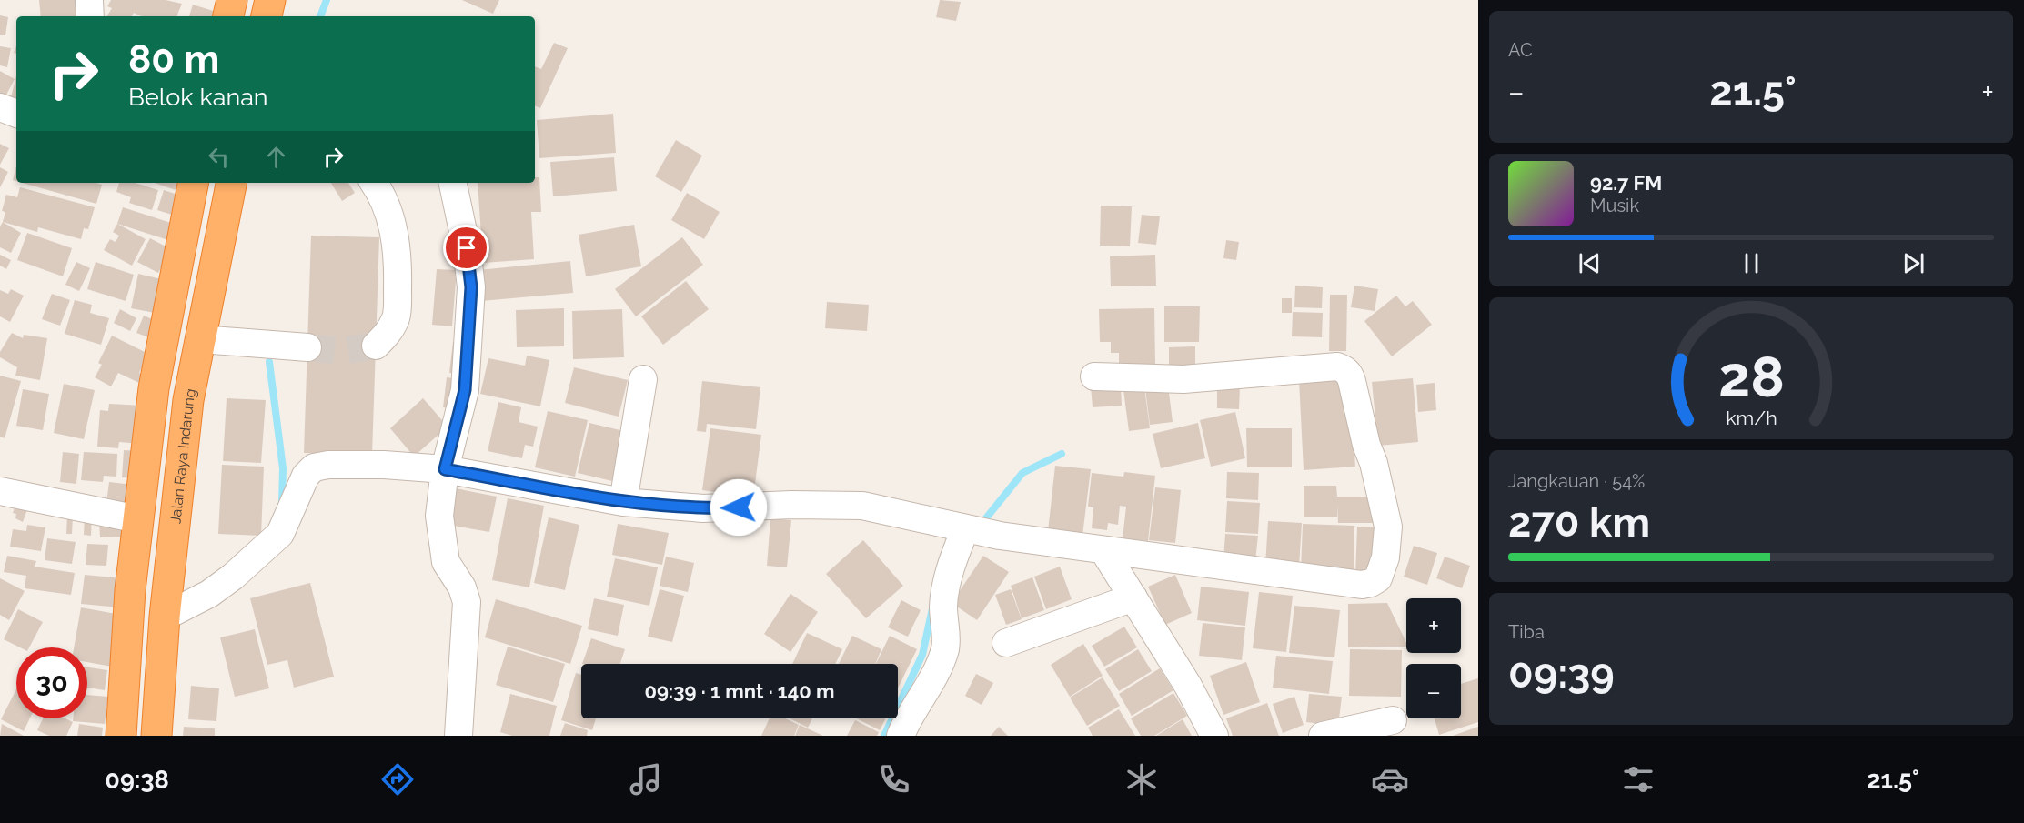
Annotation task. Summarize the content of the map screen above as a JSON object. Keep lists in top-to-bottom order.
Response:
{
  "streets": {
    "highway": ["Jalan Raya Indarung"]
  },
  "page": {
    "tile": [
      "AC",
      ["Jangkauan · 54%", "270 km"],
      ["Tiba", "09:39"]
    ],
    "turn": ["80 m", "Belok kanan"],
    "heat": ["−", "21.5°", "+"],
    "song": ["92.7 FM", "Musik"],
    "map_buttons": ["+", "−"],
    "limit": "30",
    "trip": "09:39 · 1 mnt · 140 m",
    "tabs": ["09:38", "21.5°"],
    "gauge": ["28", "km/h"]
  }
}
